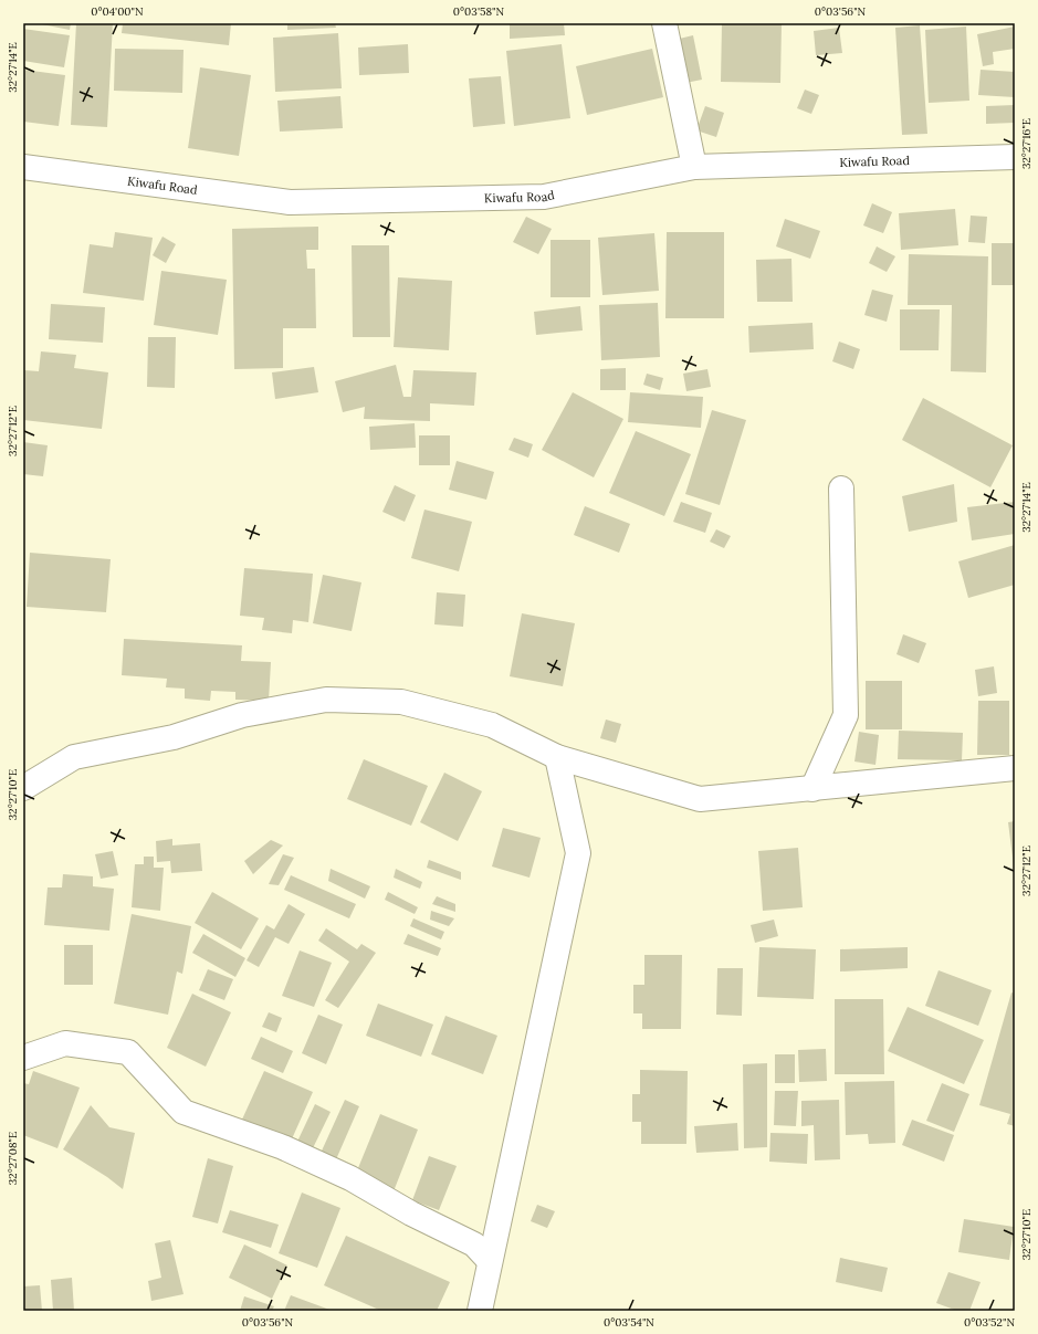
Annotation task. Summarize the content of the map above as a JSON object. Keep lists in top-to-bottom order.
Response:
{
  "streets": {
    "street": ["Kiwafu Road"]
  },
  "coordinates": [
    "0°04'00\"N",
    "0°03'58\"N",
    "0°03'56\"N",
    "32°27'14\"E",
    "32°27'16\"E",
    "32°27'12\"E",
    "32°27'10\"E",
    "32°27'08\"E",
    "0°03'54\"N",
    "0°03'52\"N"
  ]
}
